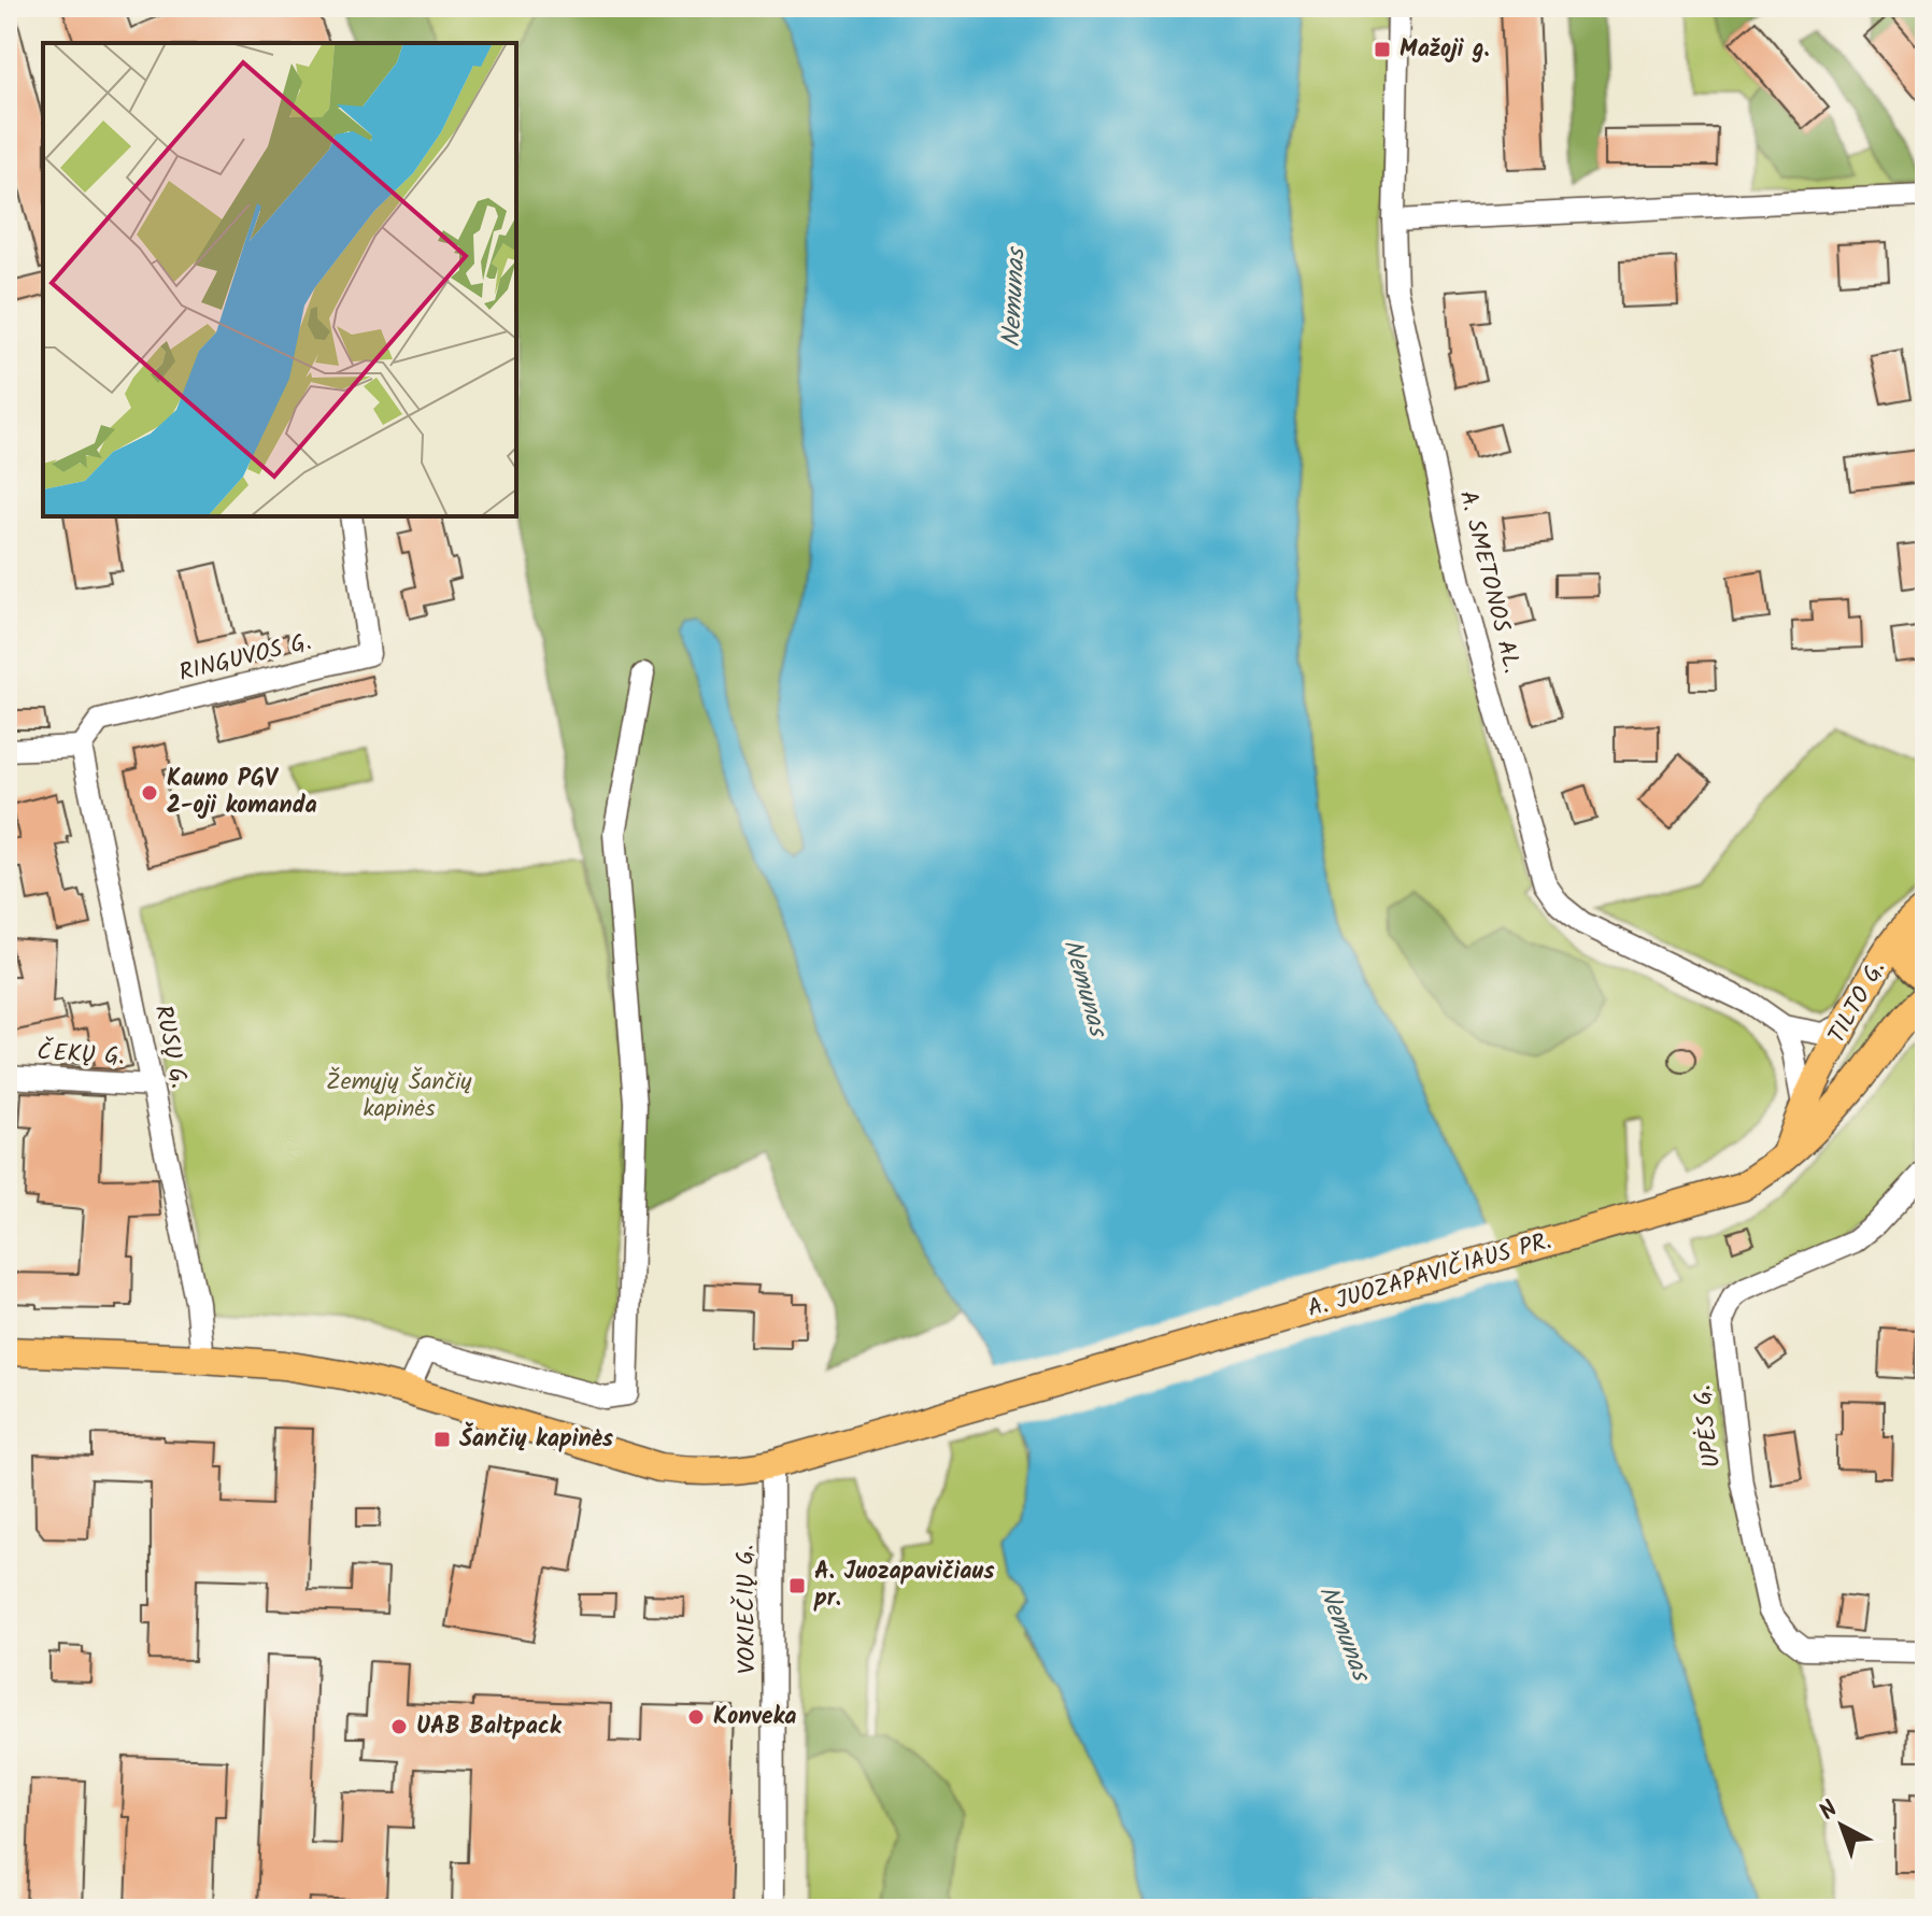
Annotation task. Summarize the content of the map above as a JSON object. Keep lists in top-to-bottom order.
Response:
{
  "streets": {
    "main road": ["TILTO G.", "A. JUOZAPAVIČIAUS PR."],
    "street": [
      "A. SMETONOS AL.",
      "RINGUVOS G.",
      "RUSŲ G.",
      "ČEKŲ G.",
      "UPĖS G.",
      "VOKIEČIŲ G."
    ]
  },
  "crossings": [
    ["A. SMETONOS AL.", "TILTO G."],
    ["RINGUVOS G.", "RUSŲ G."],
    ["TILTO G.", "A. JUOZAPAVIČIAUS PR."],
    ["RUSŲ G.", "ČEKŲ G."],
    ["RUSŲ G.", "A. JUOZAPAVIČIAUS PR."],
    ["A. JUOZAPAVIČIAUS PR.", "VOKIEČIŲ G."]
  ],
  "water": ["Nemunas"],
  "parks": ["Žemųjų Šančių kapinės"],
  "places": {
    "transit": ["Mažoji g.", "Šančių kapinės", "A. Juozapavičiaus pr."],
    "other": ["Kauno PGV 2-oji komanda", "Konveka", "UAB Baltpack"]
  },
  "north": "top left"
}
